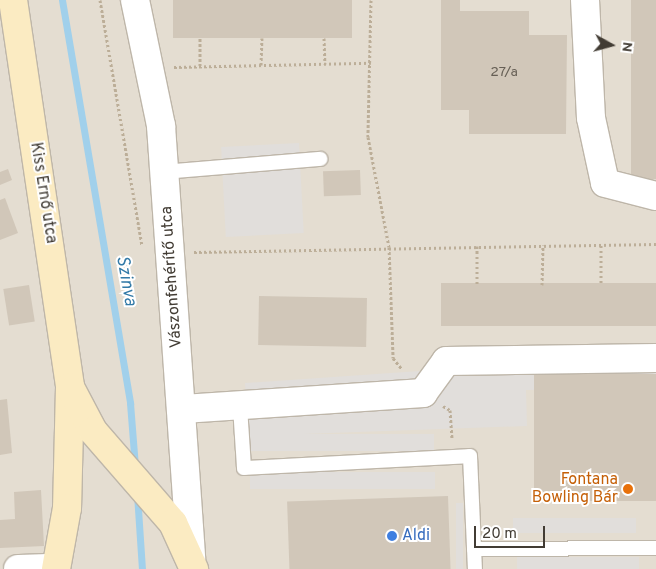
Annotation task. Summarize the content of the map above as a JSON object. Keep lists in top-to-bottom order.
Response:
{
  "streets": {
    "street": ["Kiss Ernő utca", "Vászonfehérítő utca"]
  },
  "crossings": [
    ["Kiss Ernő utca", "Vászonfehérítő utca"]
  ],
  "water": ["Szinva"],
  "places": ["Fontana Bowling Bár", "Aldi"],
  "house_numbers": ["27/a"],
  "scale_bar": "20 m",
  "north": "right"
}
